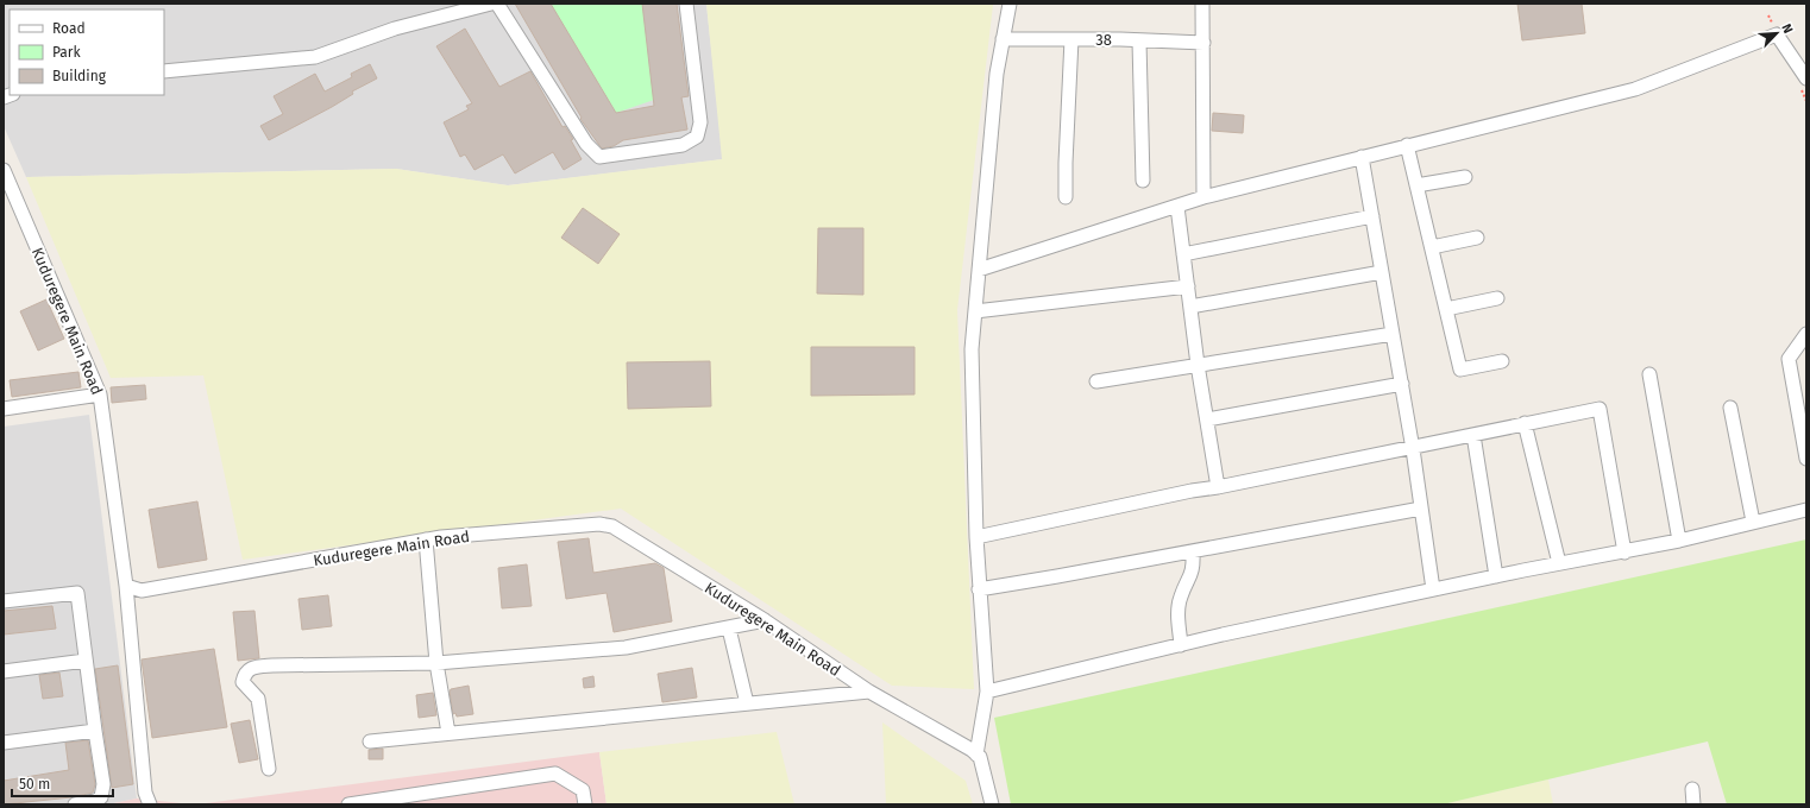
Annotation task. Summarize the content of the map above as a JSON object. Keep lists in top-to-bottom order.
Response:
{
  "streets": {
    "street": ["38", "Kuduregere Main Road"]
  },
  "legend": ["Road", "Park", "Building"],
  "scale_bar": "50 m",
  "north": "top right"
}
